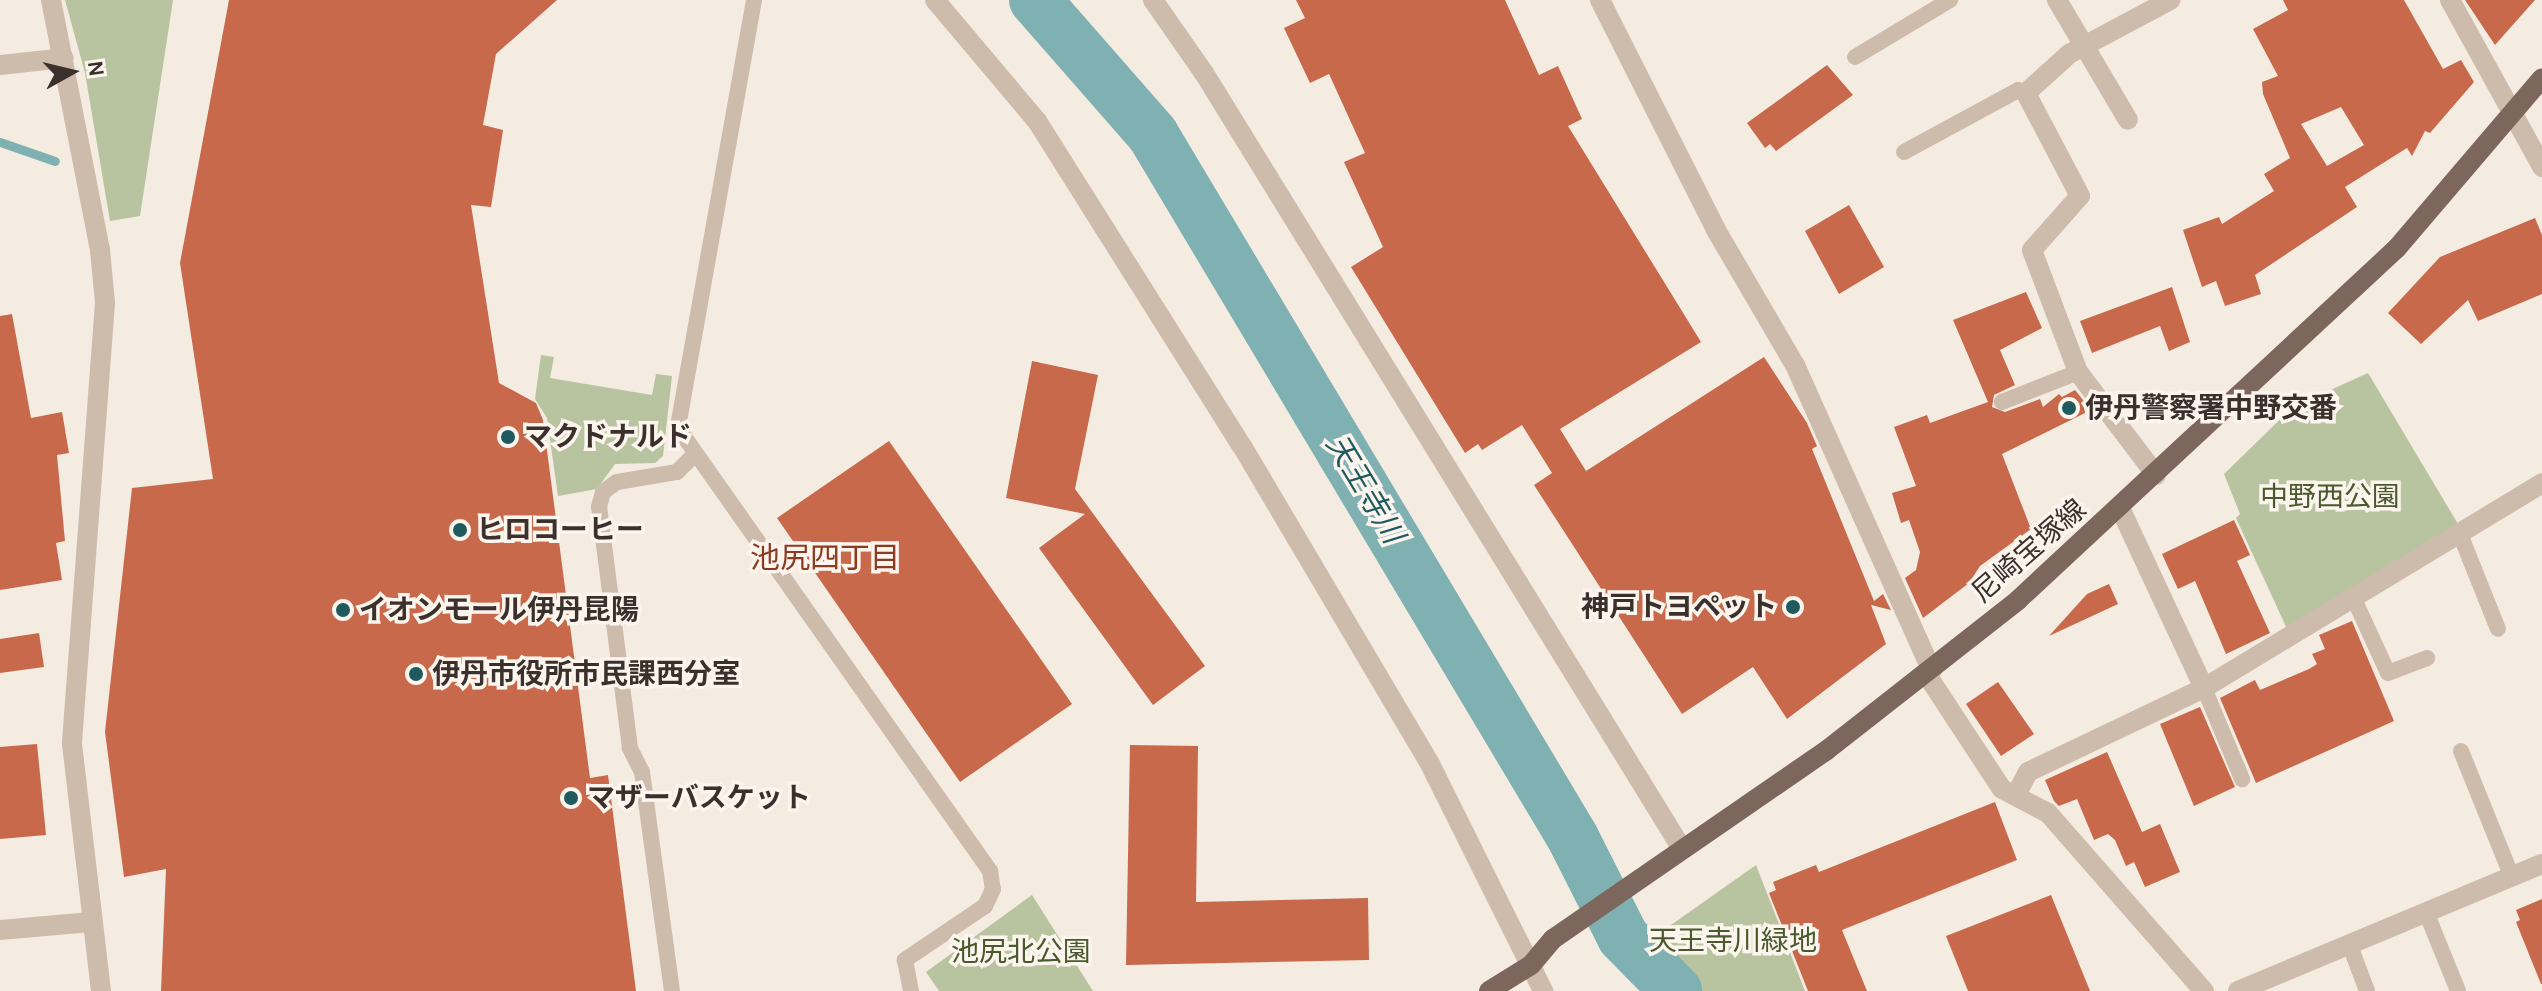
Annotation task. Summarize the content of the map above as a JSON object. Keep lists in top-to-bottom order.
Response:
{
  "streets": {
    "main road": ["尼崎宝塚線"]
  },
  "districts": ["池尻四丁目"],
  "water": ["天王寺川"],
  "parks": ["中野西公園", "天王寺川緑地", "池尻北公園"],
  "places": [
    "伊丹警察署中野交番",
    "マクドナルド",
    "ヒロコーヒー",
    "神戸トヨペット",
    "イオンモール伊丹昆陽",
    "伊丹市役所市民課西分室",
    "マザーバスケット"
  ],
  "north": "right"
}
